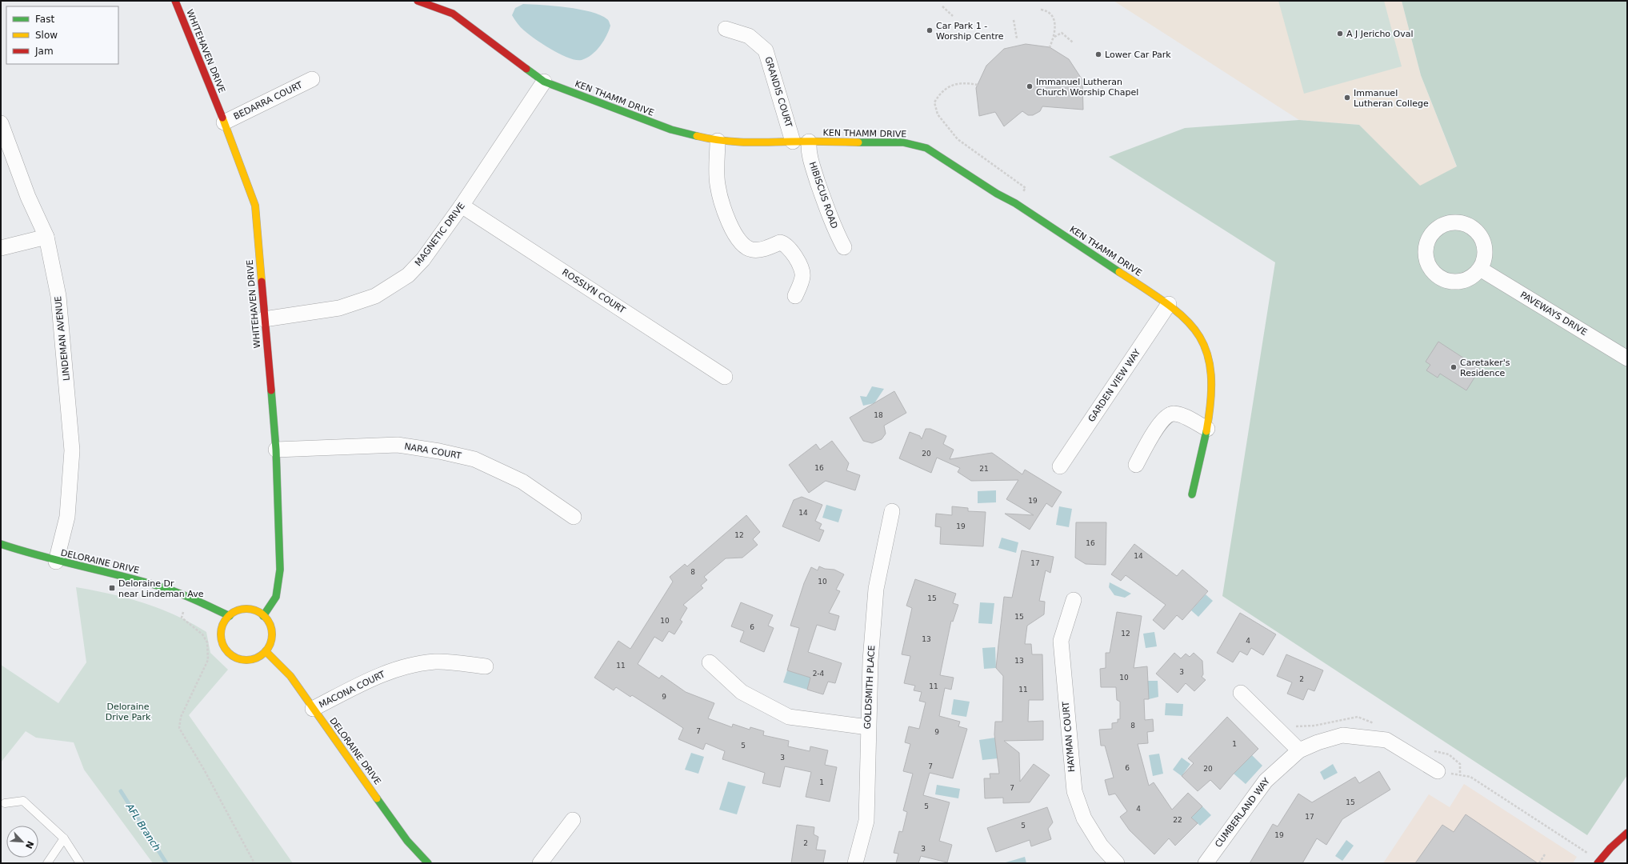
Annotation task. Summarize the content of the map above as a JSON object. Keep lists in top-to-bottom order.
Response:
{
  "streets": {
    "street": [
      "WHITEHAVEN DRIVE",
      "GRANDIS COURT",
      "KEN THAMM DRIVE",
      "BEDARRA COURT",
      "HIBISCUS ROAD",
      "MAGNETIC DRIVE",
      "ROSSLYN COURT",
      "PAVEWAYS DRIVE",
      "LINDEMAN AVENUE",
      "GARDEN VIEW WAY",
      "NARA COURT",
      "DELORAINE DRIVE",
      "GOLDSMITH PLACE",
      "MACONA COURT",
      "HAYMAN COURT",
      "CUMBERLAND WAY"
    ]
  },
  "crossings": [
    ["WHITEHAVEN DRIVE", "BEDARRA COURT"],
    ["WHITEHAVEN DRIVE", "MAGNETIC DRIVE"],
    ["WHITEHAVEN DRIVE", "NARA COURT"],
    ["WHITEHAVEN DRIVE", "DELORAINE DRIVE"],
    ["GRANDIS COURT", "KEN THAMM DRIVE"],
    ["KEN THAMM DRIVE", "HIBISCUS ROAD"],
    ["KEN THAMM DRIVE", "MAGNETIC DRIVE"],
    ["KEN THAMM DRIVE", "GARDEN VIEW WAY"],
    ["MAGNETIC DRIVE", "ROSSLYN COURT"],
    ["LINDEMAN AVENUE", "DELORAINE DRIVE"],
    ["DELORAINE DRIVE", "MACONA COURT"]
  ],
  "water": ["AFL Branch"],
  "parks": ["Deloraine Drive Park"],
  "places": {
    "other": [
      "Car Park 1 - Worship Centre",
      "A J Jericho Oval",
      "Lower Car Park",
      "Immanuel Lutheran Church Worship Chapel",
      "Immanuel Lutheran College",
      "Caretaker's Residence"
    ],
    "transit": ["Deloraine Dr near Lindeman Ave"]
  },
  "house_numbers": [
    "18",
    "20",
    "16",
    "21",
    "19",
    "14",
    "19",
    "12",
    "16",
    "14",
    "17",
    "8",
    "10",
    "15",
    "15",
    "10",
    "6",
    "12",
    "13",
    "4",
    "13",
    "11",
    "3",
    "2-4",
    "10",
    "2",
    "11",
    "11",
    "9",
    "8",
    "7",
    "9",
    "1",
    "5",
    "3",
    "7",
    "6",
    "20",
    "1",
    "7",
    "15",
    "5",
    "4",
    "17",
    "22",
    "5",
    "19",
    "2",
    "3"
  ],
  "legend": ["Fast", "Slow", "Jam"],
  "north": "bottom right"
}
